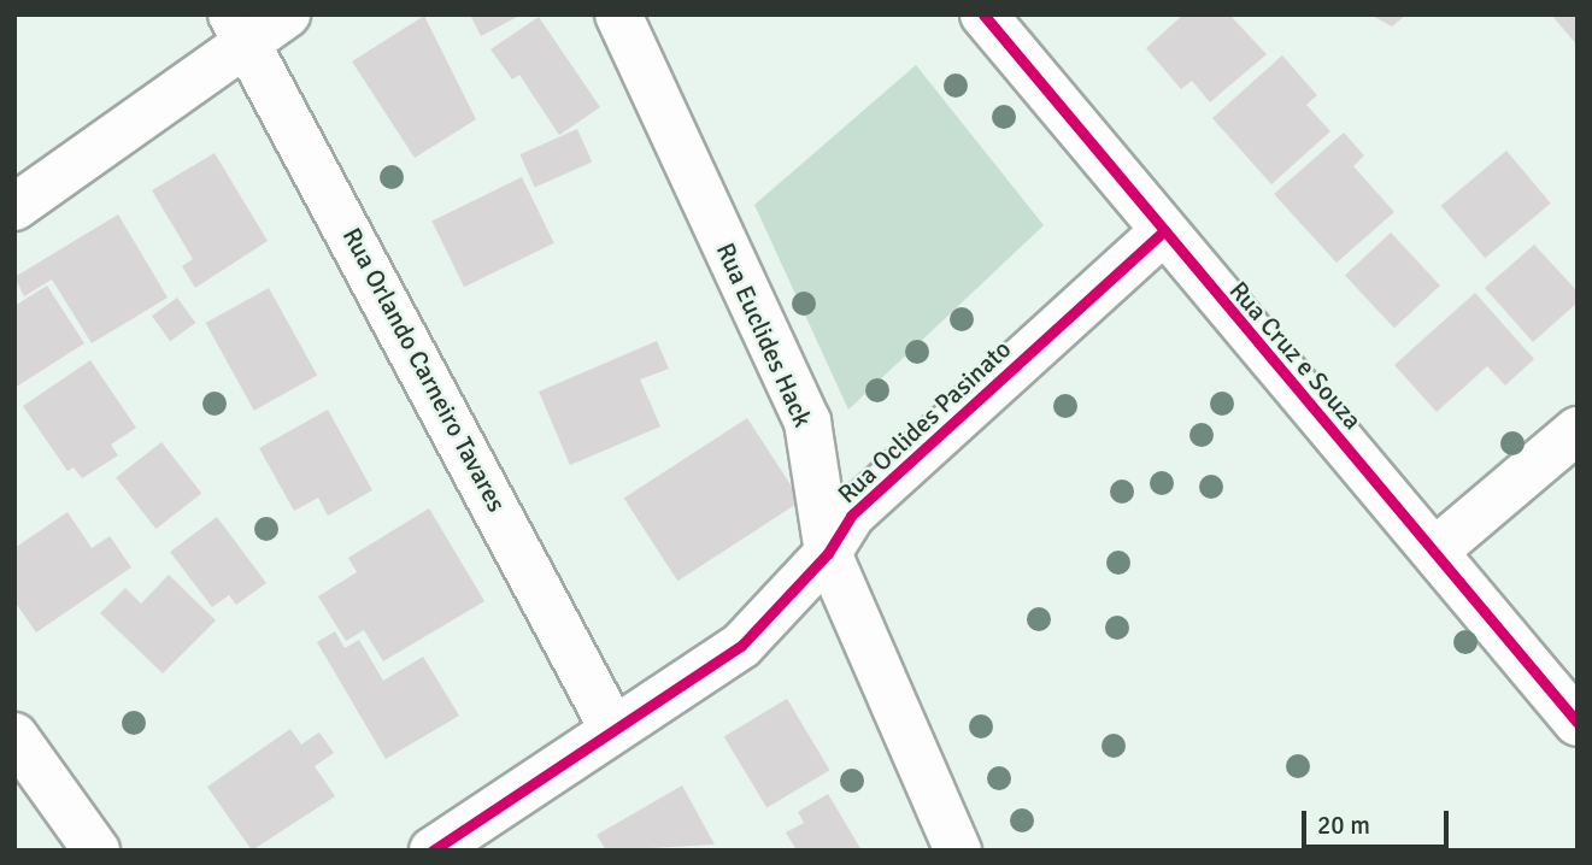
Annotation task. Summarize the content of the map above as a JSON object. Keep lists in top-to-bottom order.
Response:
{
  "streets": {
    "street": [
      "Rua Euclides Hack",
      "Rua Cruz e Souza",
      "Rua Orlando Carneiro Tavares",
      "Rua Oclides Pasinato"
    ]
  },
  "crossings": [
    ["Rua Euclides Hack", "Rua Oclides Pasinato"],
    ["Rua Cruz e Souza", "Rua Oclides Pasinato"],
    ["Rua Orlando Carneiro Tavares", "Rua Oclides Pasinato"]
  ],
  "scale_bar": "20 m"
}
